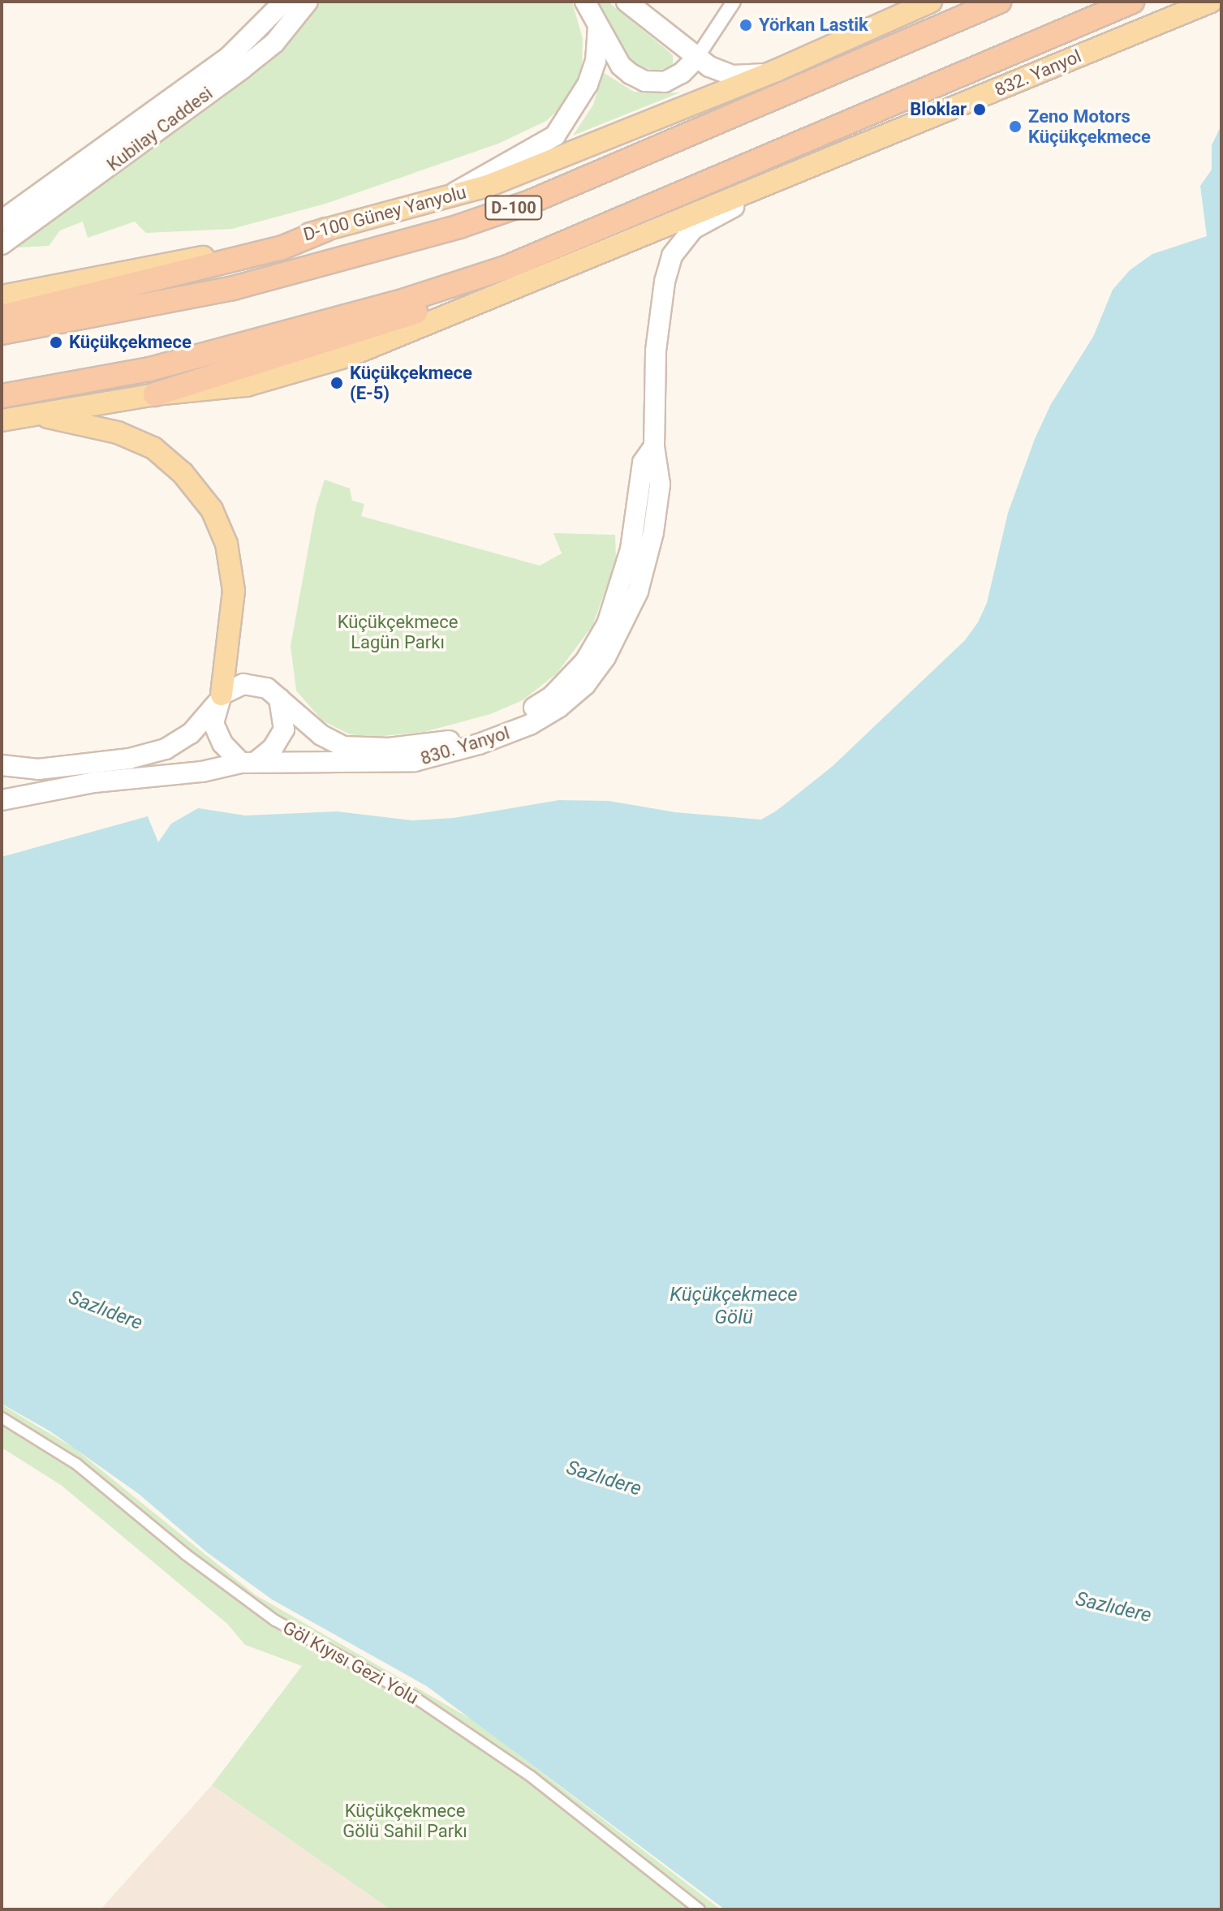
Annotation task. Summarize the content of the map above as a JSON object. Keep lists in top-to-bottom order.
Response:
{
  "streets": {
    "highway": ["D-100"],
    "main road": [
      "832. Yanyol",
      "Kubilay Caddesi",
      "D-100 Güney Yanyolu",
      "830. Yanyol"
    ],
    "street": ["Göl Kıyısı Gezi Yolu"]
  },
  "crossings": [
    ["832. Yanyol", "830. Yanyol"]
  ],
  "water": ["Küçükçekmece Gölü", "Sazlıdere"],
  "parks": ["Küçükçekmece Lagün Parkı", "Küçükçekmece Gölü Sahil Parkı"],
  "places": [
    "Yörkan Lastik",
    "Bloklar",
    "Zeno Motors Küçükçekmece",
    "Küçükçekmece",
    "Küçükçekmece (E-5)"
  ]
}
